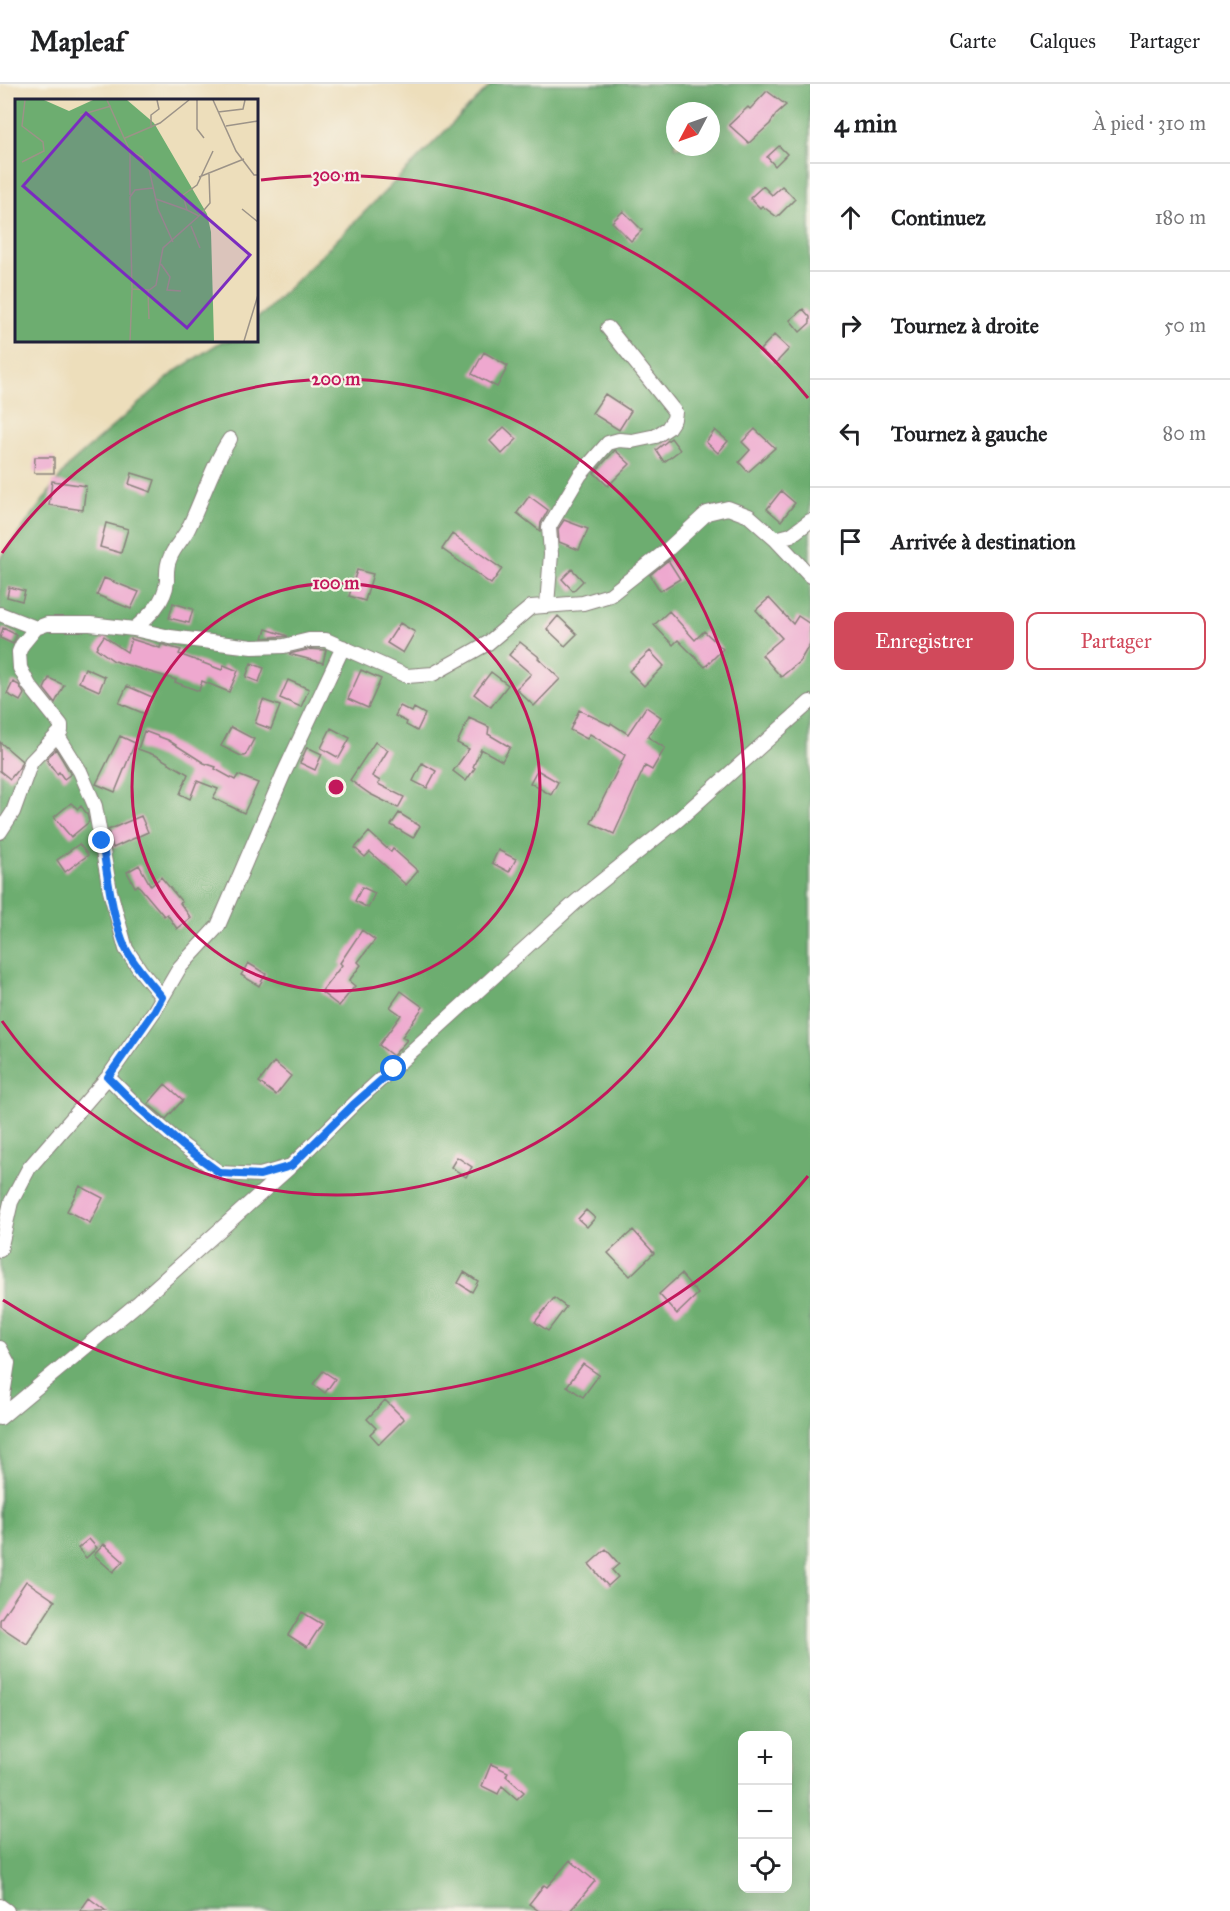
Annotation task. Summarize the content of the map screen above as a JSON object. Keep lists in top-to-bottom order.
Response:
{
  "north": "bottom left",
  "page": {
    "header": "Mapleaf",
    "nav": ["Carte", "Calques", "Partager"],
    "heading": ["4 min", "À pied · 310 m"],
    "list": [
      ["Continuez", "180 m"],
      ["Tournez à droite", "50 m"],
      ["Tournez à gauche", "80 m"],
      "Arrivée à destination"
    ],
    "buttons": ["Enregistrer", "Partager"],
    "map_buttons": ["+", "−"]
  },
  "rings": ["300 m", "200 m", "100 m"]
}
